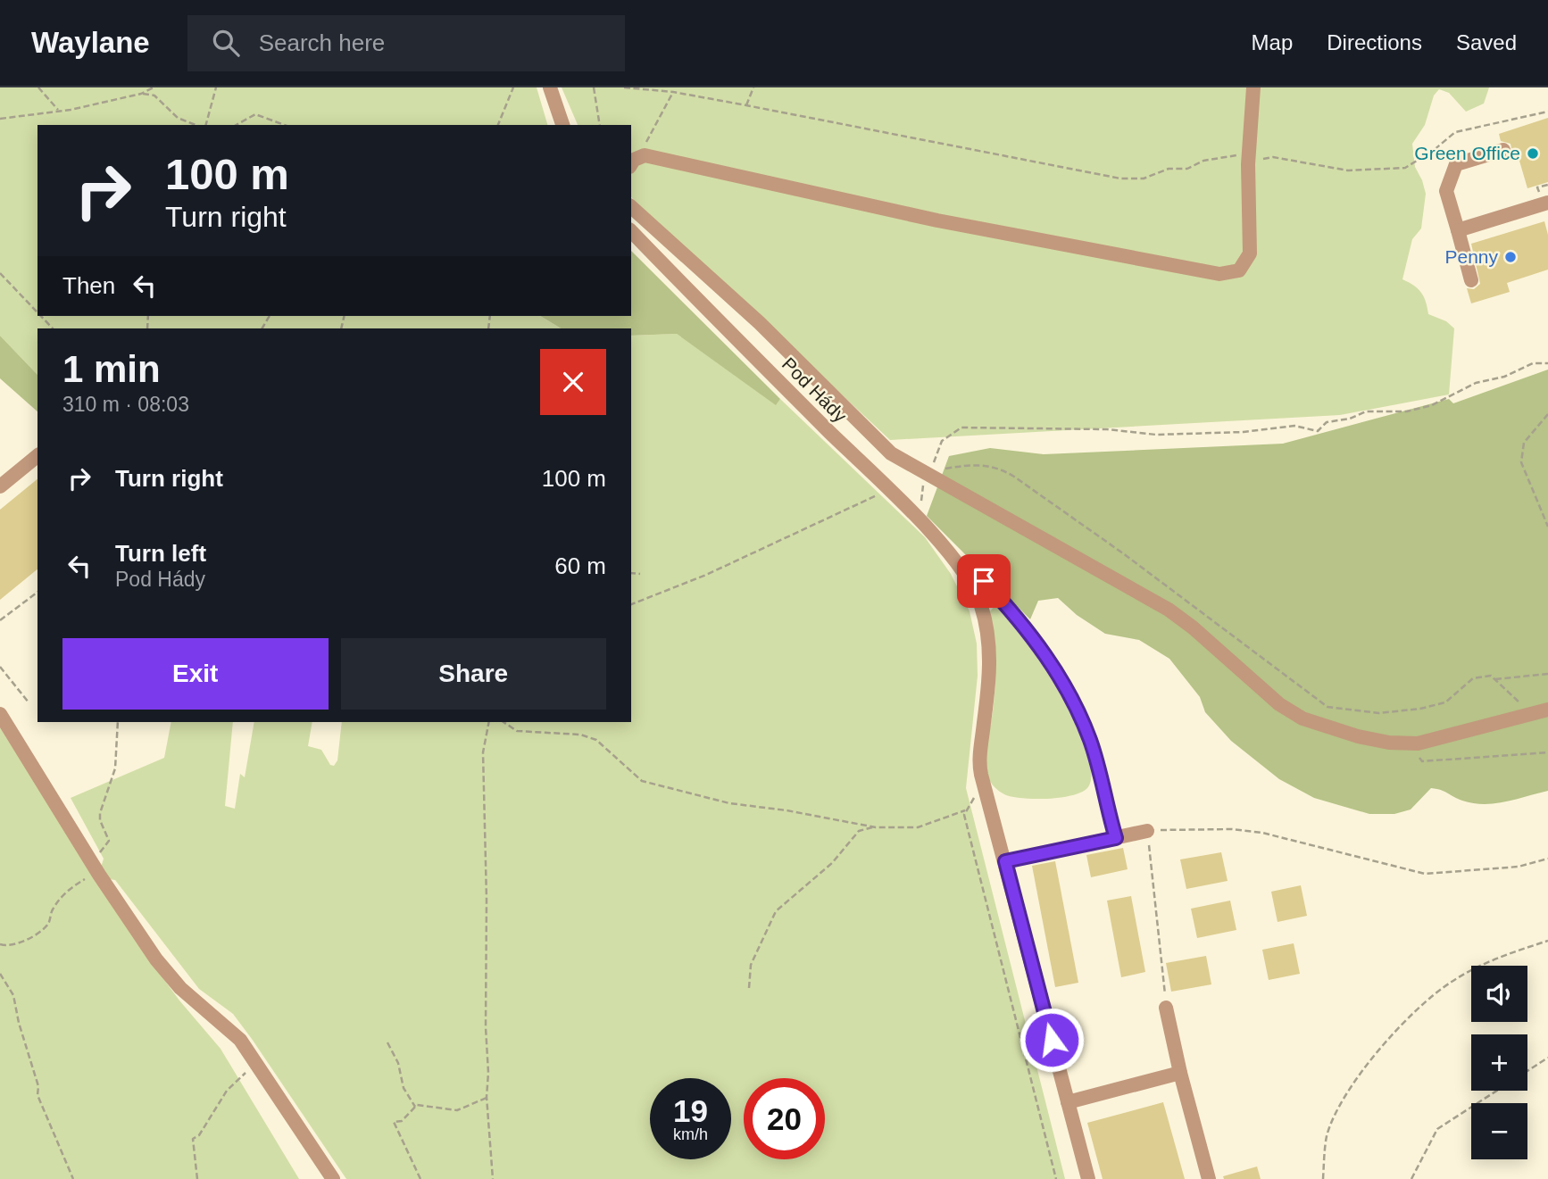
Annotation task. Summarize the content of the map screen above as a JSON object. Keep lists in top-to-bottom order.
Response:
{
  "streets": {
    "street": ["Pod Hády"]
  },
  "places": ["Green Office", "Penny"],
  "page": {
    "header": "Waylane",
    "search": "Search here",
    "nav": ["Map", "Directions", "Saved"],
    "turn": ["100 m", "Turn right"],
    "then": "Then",
    "heading": ["1 min", "310 m · 08:03"],
    "list": [
      {
        "name": "Turn right",
        "value": "100 m"
      },
      {
        "name": "Turn left",
        "note": "Pod Hády",
        "value": "60 m"
      }
    ],
    "buttons": ["Exit", "Share"],
    "map_buttons": ["+", "−"],
    "speed": "19 km/h",
    "limit": "20"
  }
}
